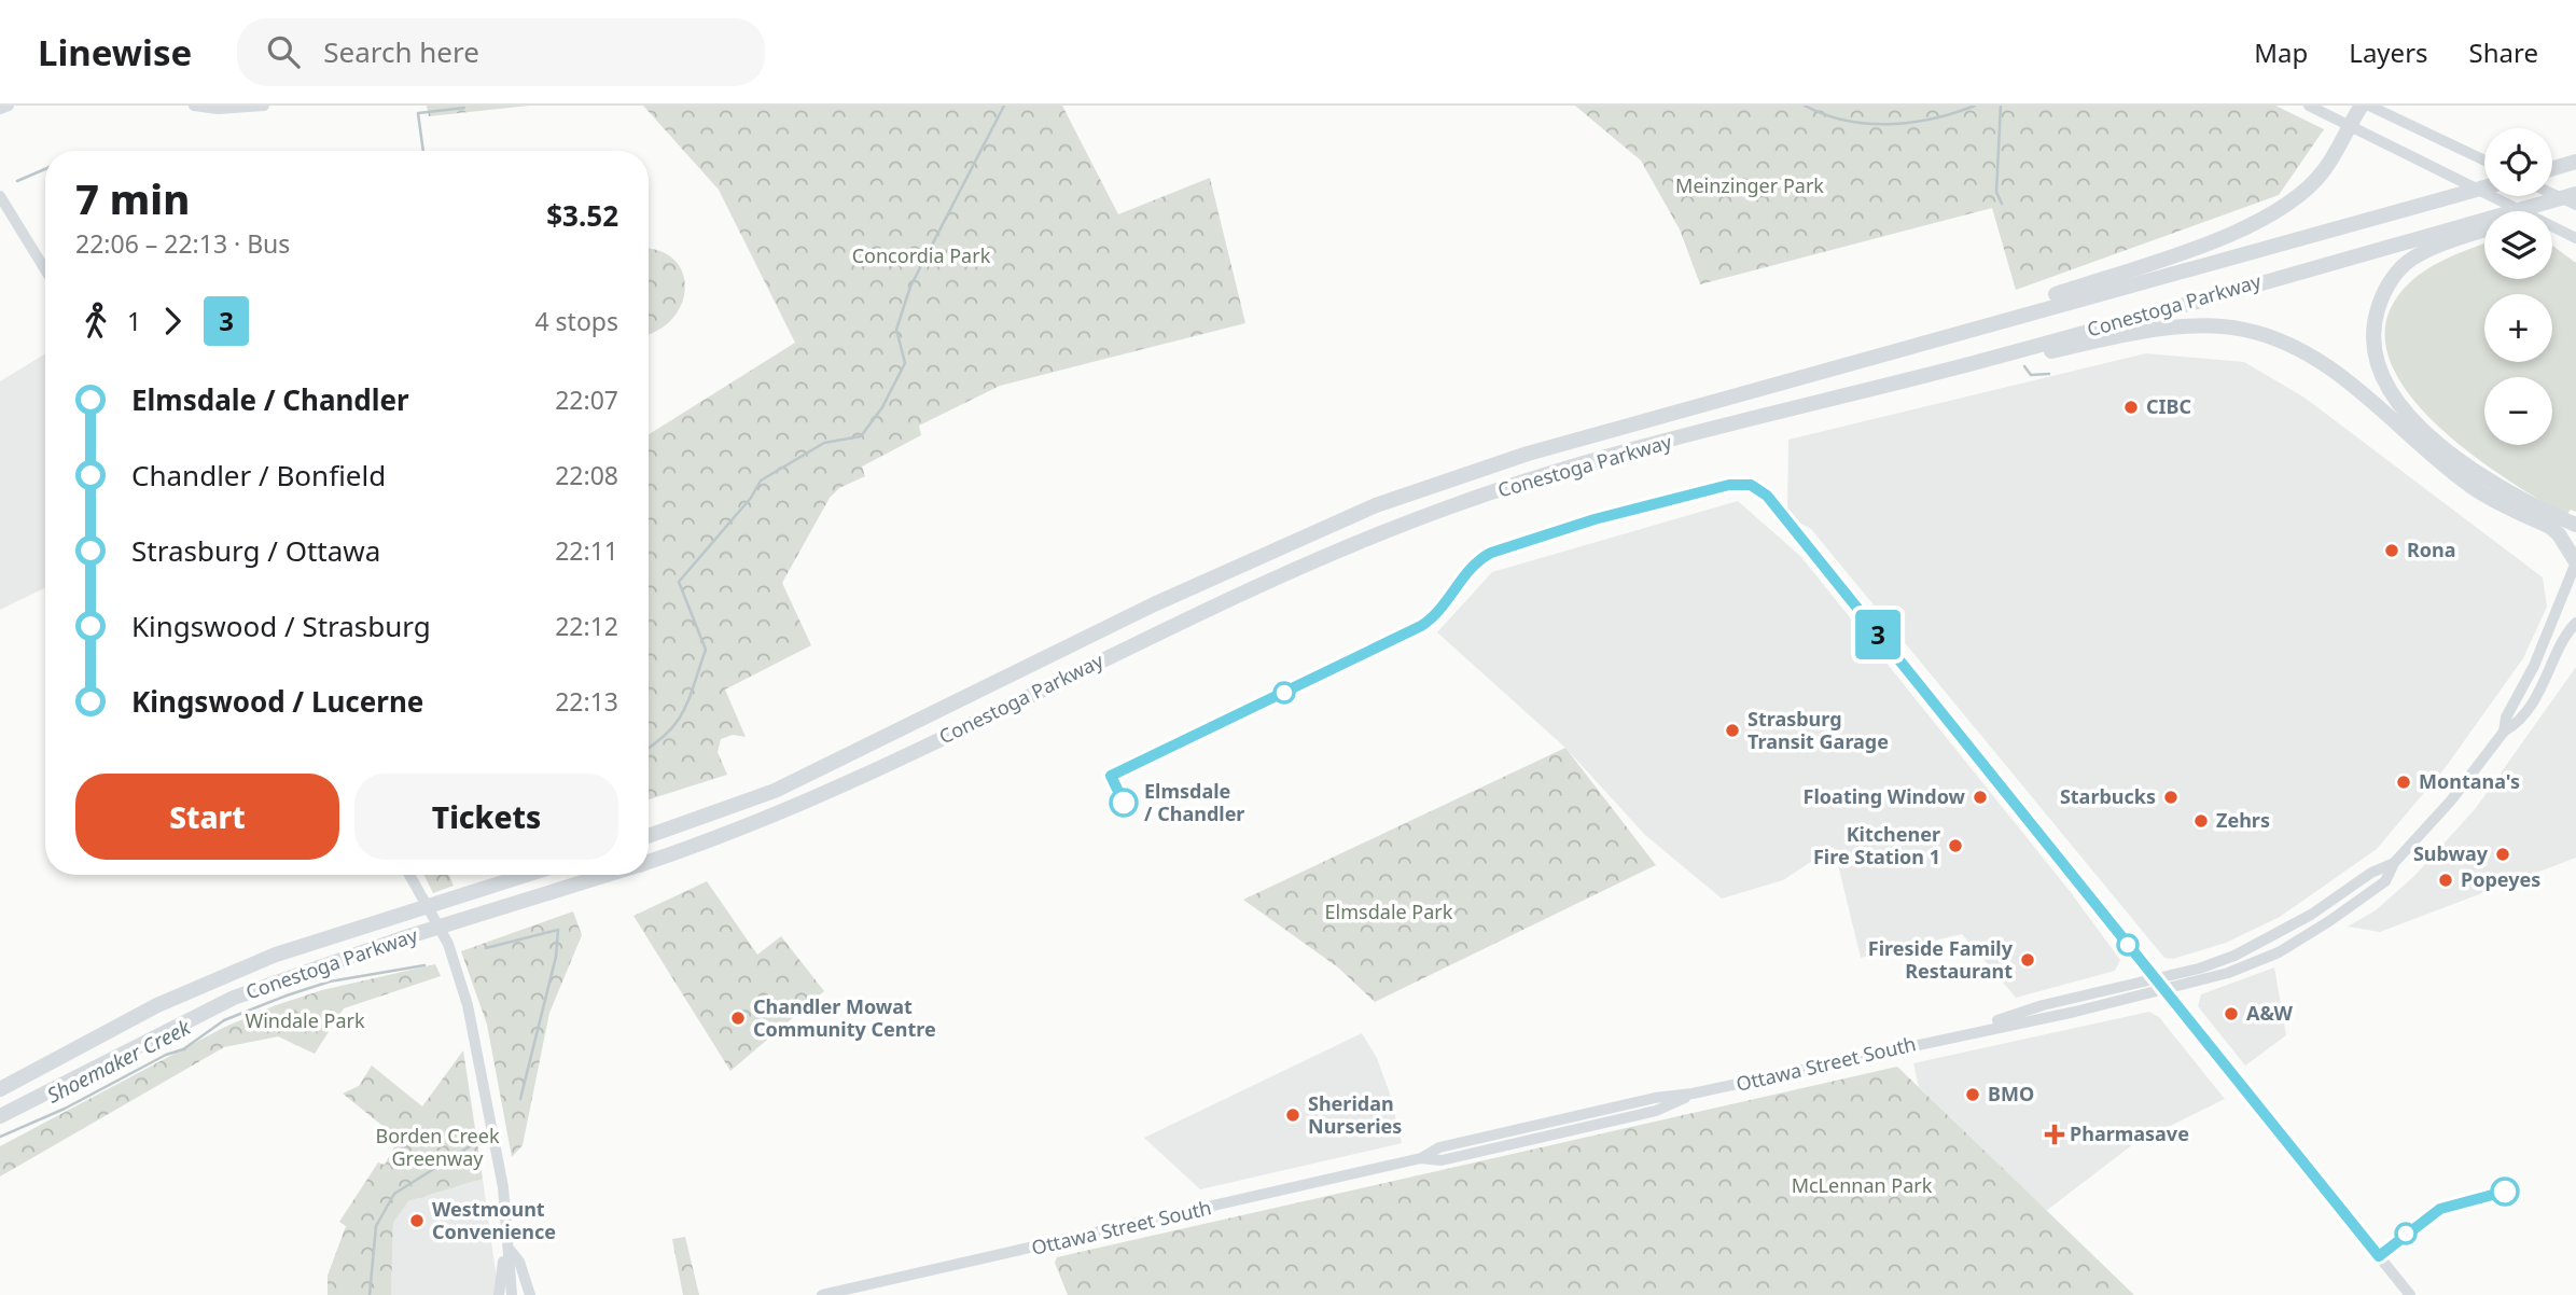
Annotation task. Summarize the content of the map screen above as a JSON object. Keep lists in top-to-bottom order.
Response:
{
  "streets": {
    "highway": ["Conestoga Parkway"],
    "main road": ["Ottawa Street South"]
  },
  "water": ["Shoemaker Creek"],
  "parks": [
    "Meinzinger Park",
    "Concordia Park",
    "Elmsdale Park",
    "Windale Park",
    "Borden Creek Greenway",
    "McLennan Park"
  ],
  "places": {
    "other": [
      "CIBC",
      "Rona",
      "Strasburg Transit Garage",
      "Montana's",
      "Floating Window",
      "Starbucks",
      "Elmsdale / Chandler",
      "Zehrs",
      "Kitchener Fire Station 1",
      "Subway",
      "Popeyes",
      "Fireside Family Restaurant",
      "A&W",
      "Chandler Mowat Community Centre",
      "BMO",
      "Sheridan Nurseries",
      "Westmount Convenience"
    ],
    "health": ["Pharmasave"]
  },
  "lines": ["bus line 3"],
  "page": {
    "header": "Linewise",
    "search": "Search here",
    "nav": ["Map", "Layers", "Share"],
    "on_map": "3",
    "map_buttons": ["+", "−"],
    "heading": ["7 min", "22:06 – 22:13 · Bus", "$3.52"],
    "legs": ["1", "3", "4 stops"],
    "list": [
      {
        "name": "Elmsdale / Chandler",
        "value": "22:07"
      },
      {
        "name": "Chandler / Bonfield",
        "value": "22:08"
      },
      {
        "name": "Strasburg / Ottawa",
        "value": "22:11"
      },
      {
        "name": "Kingswood / Strasburg",
        "value": "22:12"
      },
      {
        "name": "Kingswood / Lucerne",
        "value": "22:13"
      }
    ],
    "buttons": ["Start", "Tickets"]
  }
}
